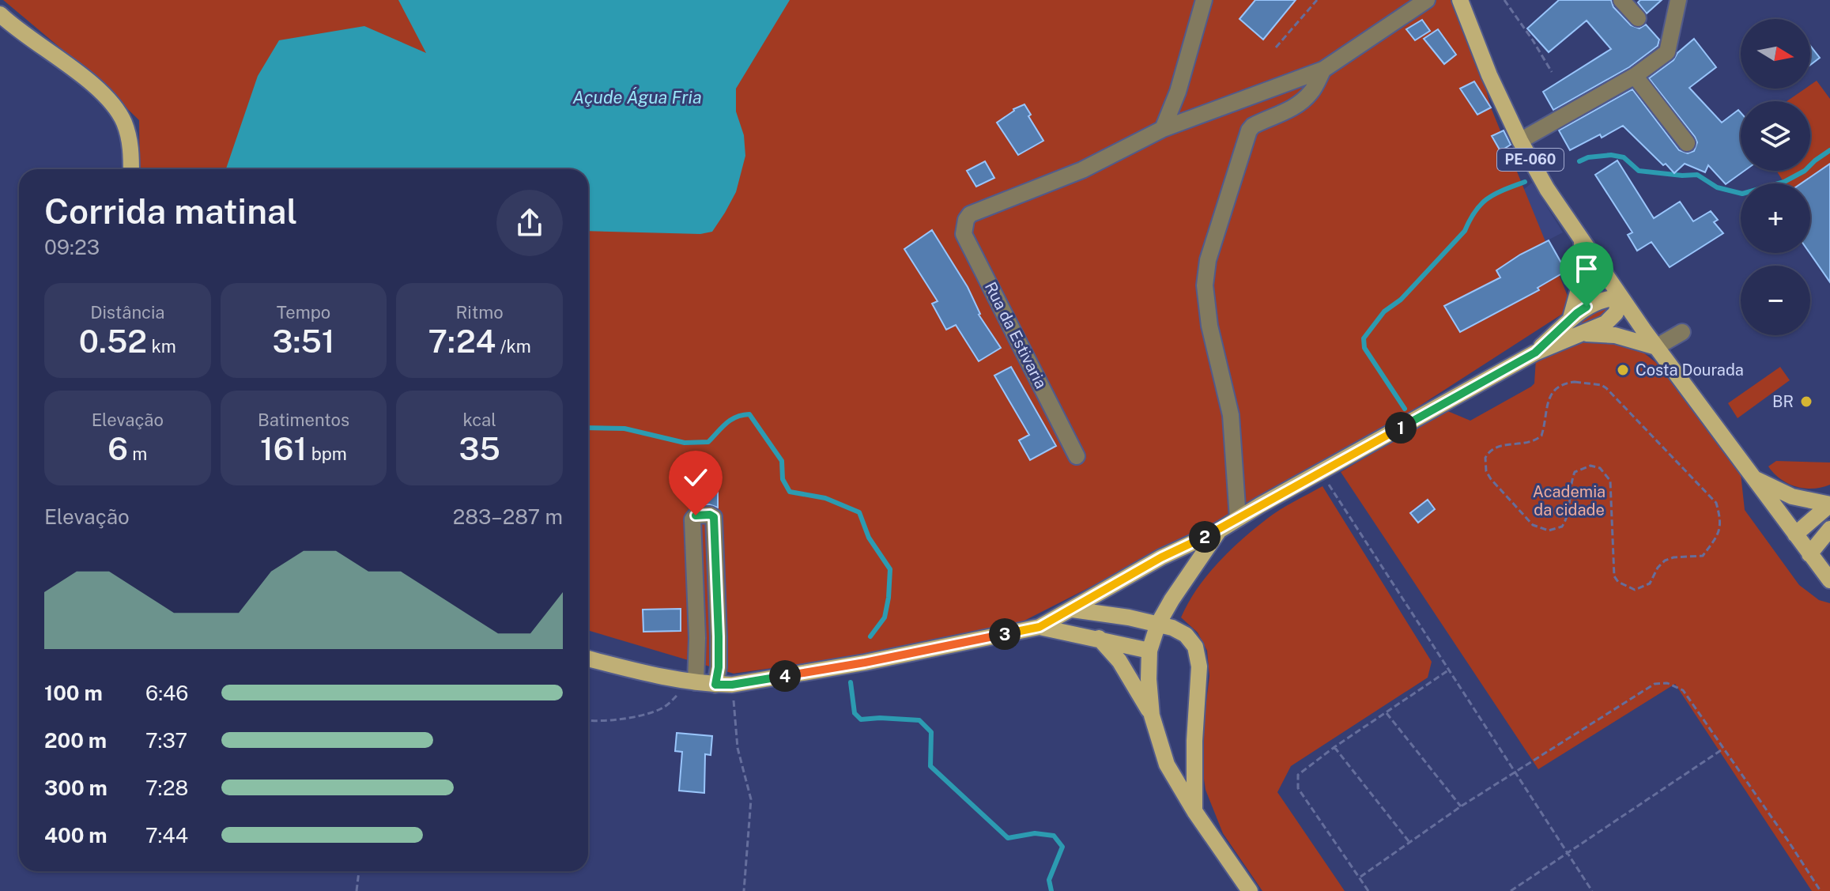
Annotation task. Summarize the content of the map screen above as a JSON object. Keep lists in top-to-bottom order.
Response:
{
  "streets": {
    "main road": ["PE-060"],
    "street": ["Rua da Estivaria"]
  },
  "water": ["Açude Água Fria"],
  "parks": ["Academia da cidade"],
  "places": ["Costa Dourada", "BR"],
  "north": "right",
  "page": {
    "map_buttons": ["+", "−"],
    "heading": ["Corrida matinal", "09:23"],
    "stats": [
      ["Distância", "0.52 km"],
      ["Tempo", "3:51"],
      ["Ritmo", "7:24 /km"],
      ["Elevação", "6 m"],
      ["Batimentos", "161 bpm"],
      ["kcal", "35"]
    ],
    "pins": [
      "1",
      "2",
      "3",
      "4"
    ],
    "chart": ["Elevação", "283–287 m"],
    "list": [
      {
        "name": "100 m",
        "note": "6:46"
      },
      {
        "name": "200 m",
        "note": "7:37"
      },
      {
        "name": "300 m",
        "note": "7:28"
      },
      {
        "name": "400 m",
        "note": "7:44"
      }
    ]
  }
}
